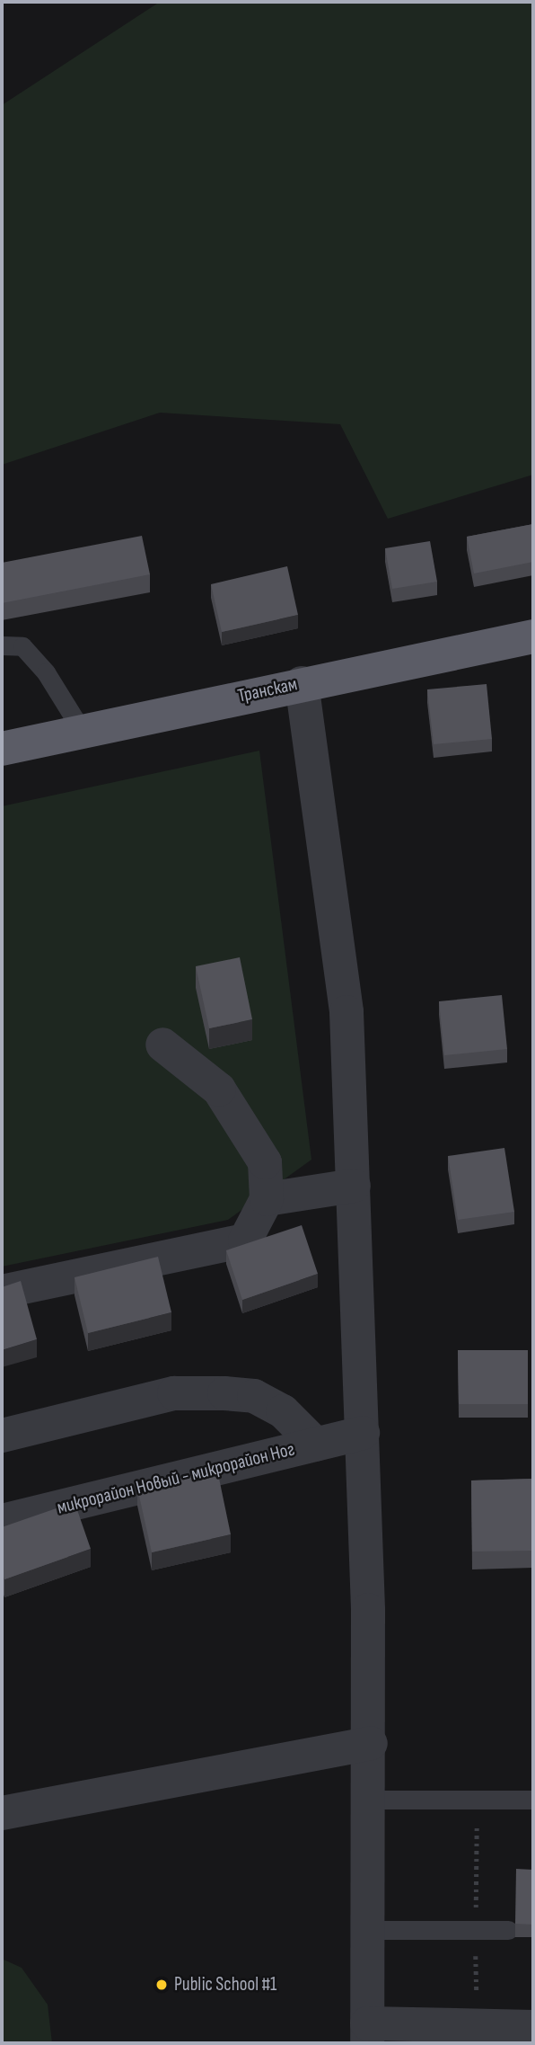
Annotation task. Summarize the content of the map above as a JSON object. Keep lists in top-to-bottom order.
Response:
{
  "streets": {
    "highway": ["Транскам"],
    "street": ["микрорайон Новый - микрорайон Ног"]
  },
  "places": ["Public School #1"]
}
